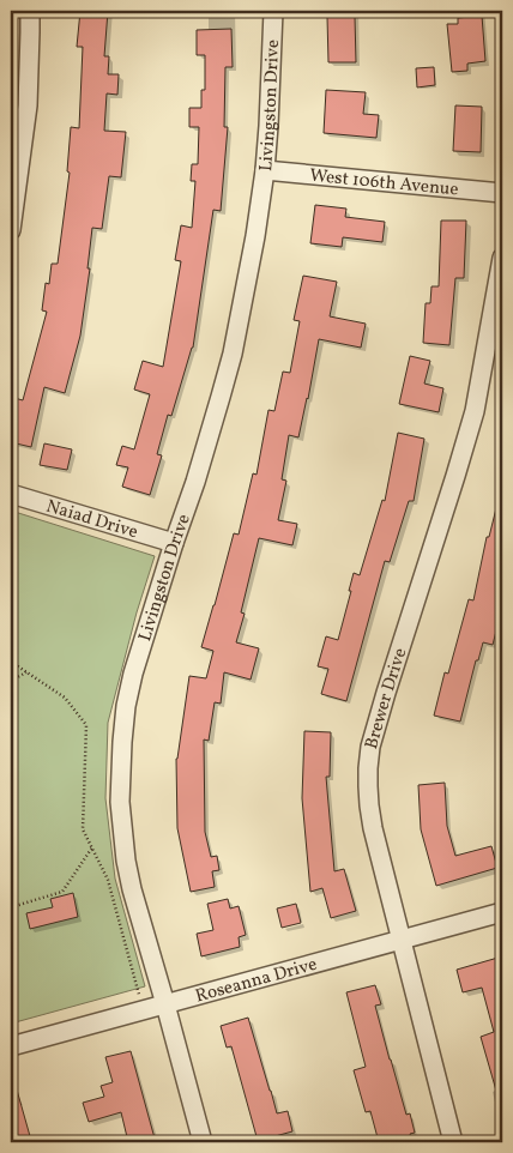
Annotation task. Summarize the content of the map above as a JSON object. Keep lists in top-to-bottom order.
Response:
{
  "streets": {
    "street": [
      "Livingston Drive",
      "West 106th Avenue",
      "Naiad Drive",
      "Brewer Drive",
      "Roseanna Drive"
    ]
  },
  "crossings": [
    ["Livingston Drive", "West 106th Avenue"],
    ["Livingston Drive", "Naiad Drive"],
    ["Livingston Drive", "Roseanna Drive"],
    ["Brewer Drive", "Roseanna Drive"]
  ]
}
